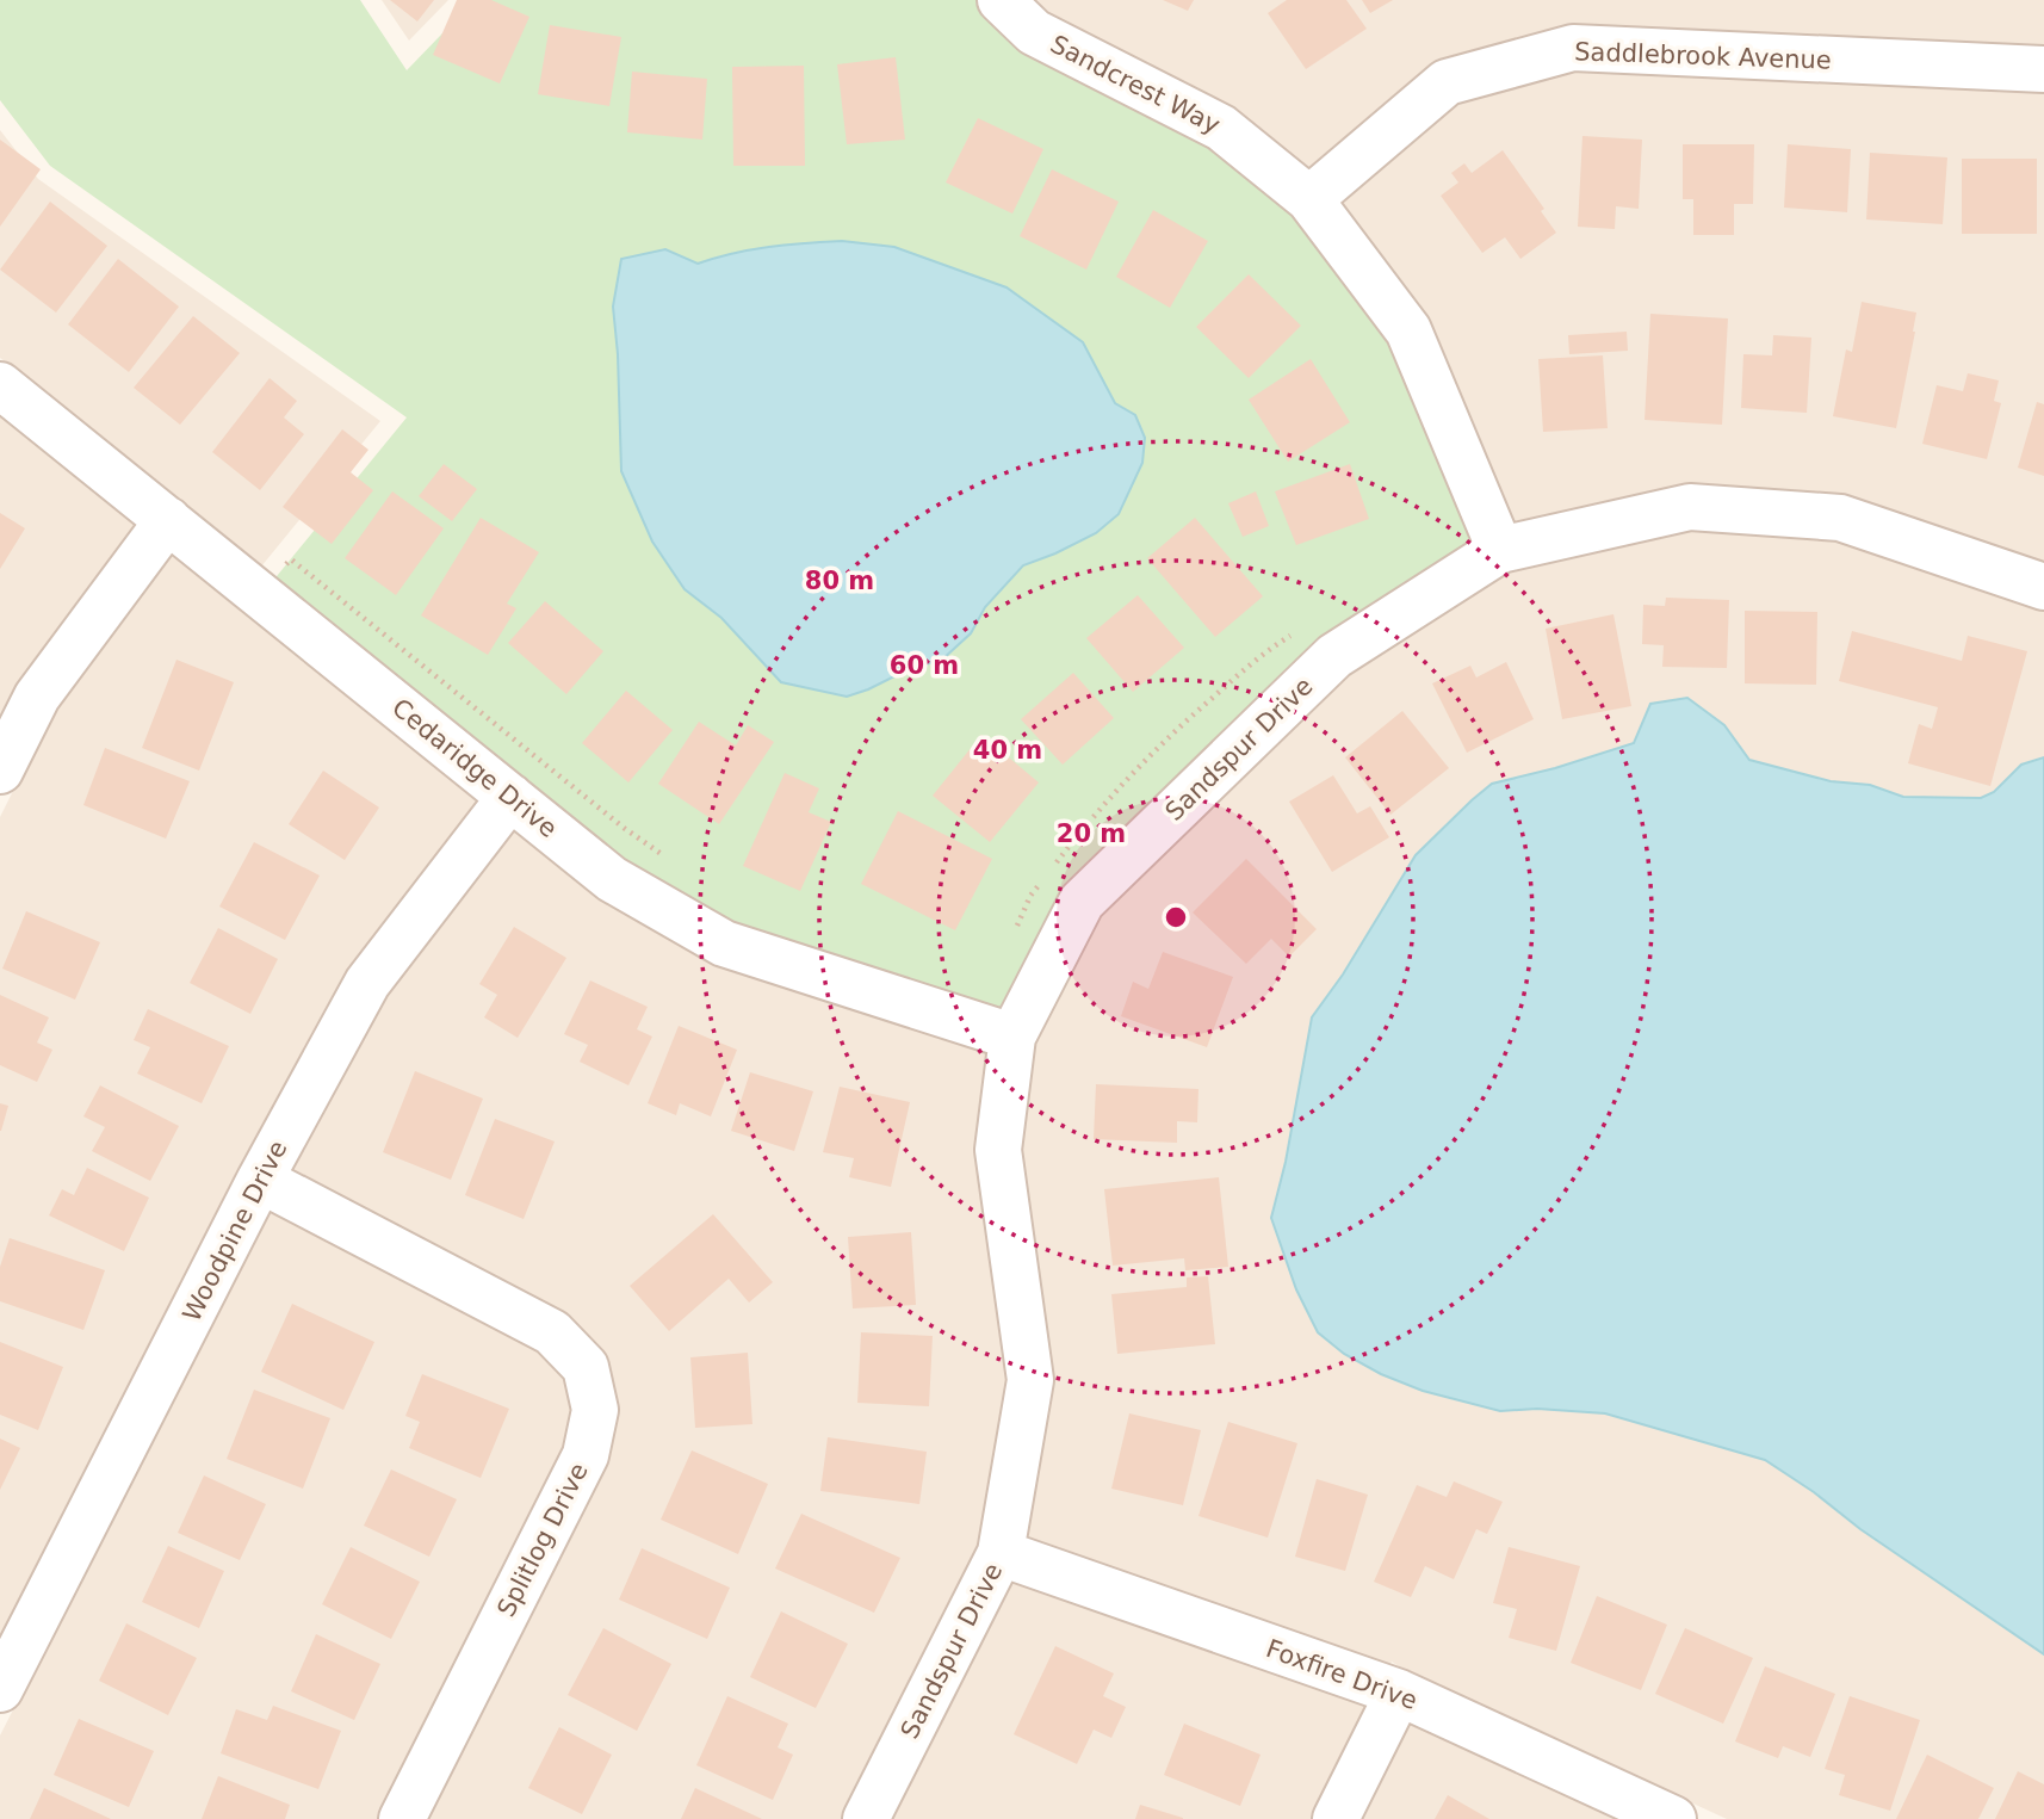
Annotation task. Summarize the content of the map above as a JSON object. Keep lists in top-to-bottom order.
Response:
{
  "streets": {
    "street": [
      "Saddlebrook Avenue",
      "Sandcrest Way",
      "Sandspur Drive",
      "Cedaridge Drive",
      "Woodpine Drive",
      "Splitlog Drive",
      "Foxfire Drive"
    ]
  },
  "crossings": [
    ["Saddlebrook Avenue", "Sandcrest Way"],
    ["Sandcrest Way", "Sandspur Drive"],
    ["Sandspur Drive", "Cedaridge Drive"],
    ["Sandspur Drive", "Foxfire Drive"],
    ["Cedaridge Drive", "Woodpine Drive"],
    ["Woodpine Drive", "Splitlog Drive"]
  ],
  "rings": [
    "80 m",
    "60 m",
    "40 m",
    "20 m"
  ]
}
